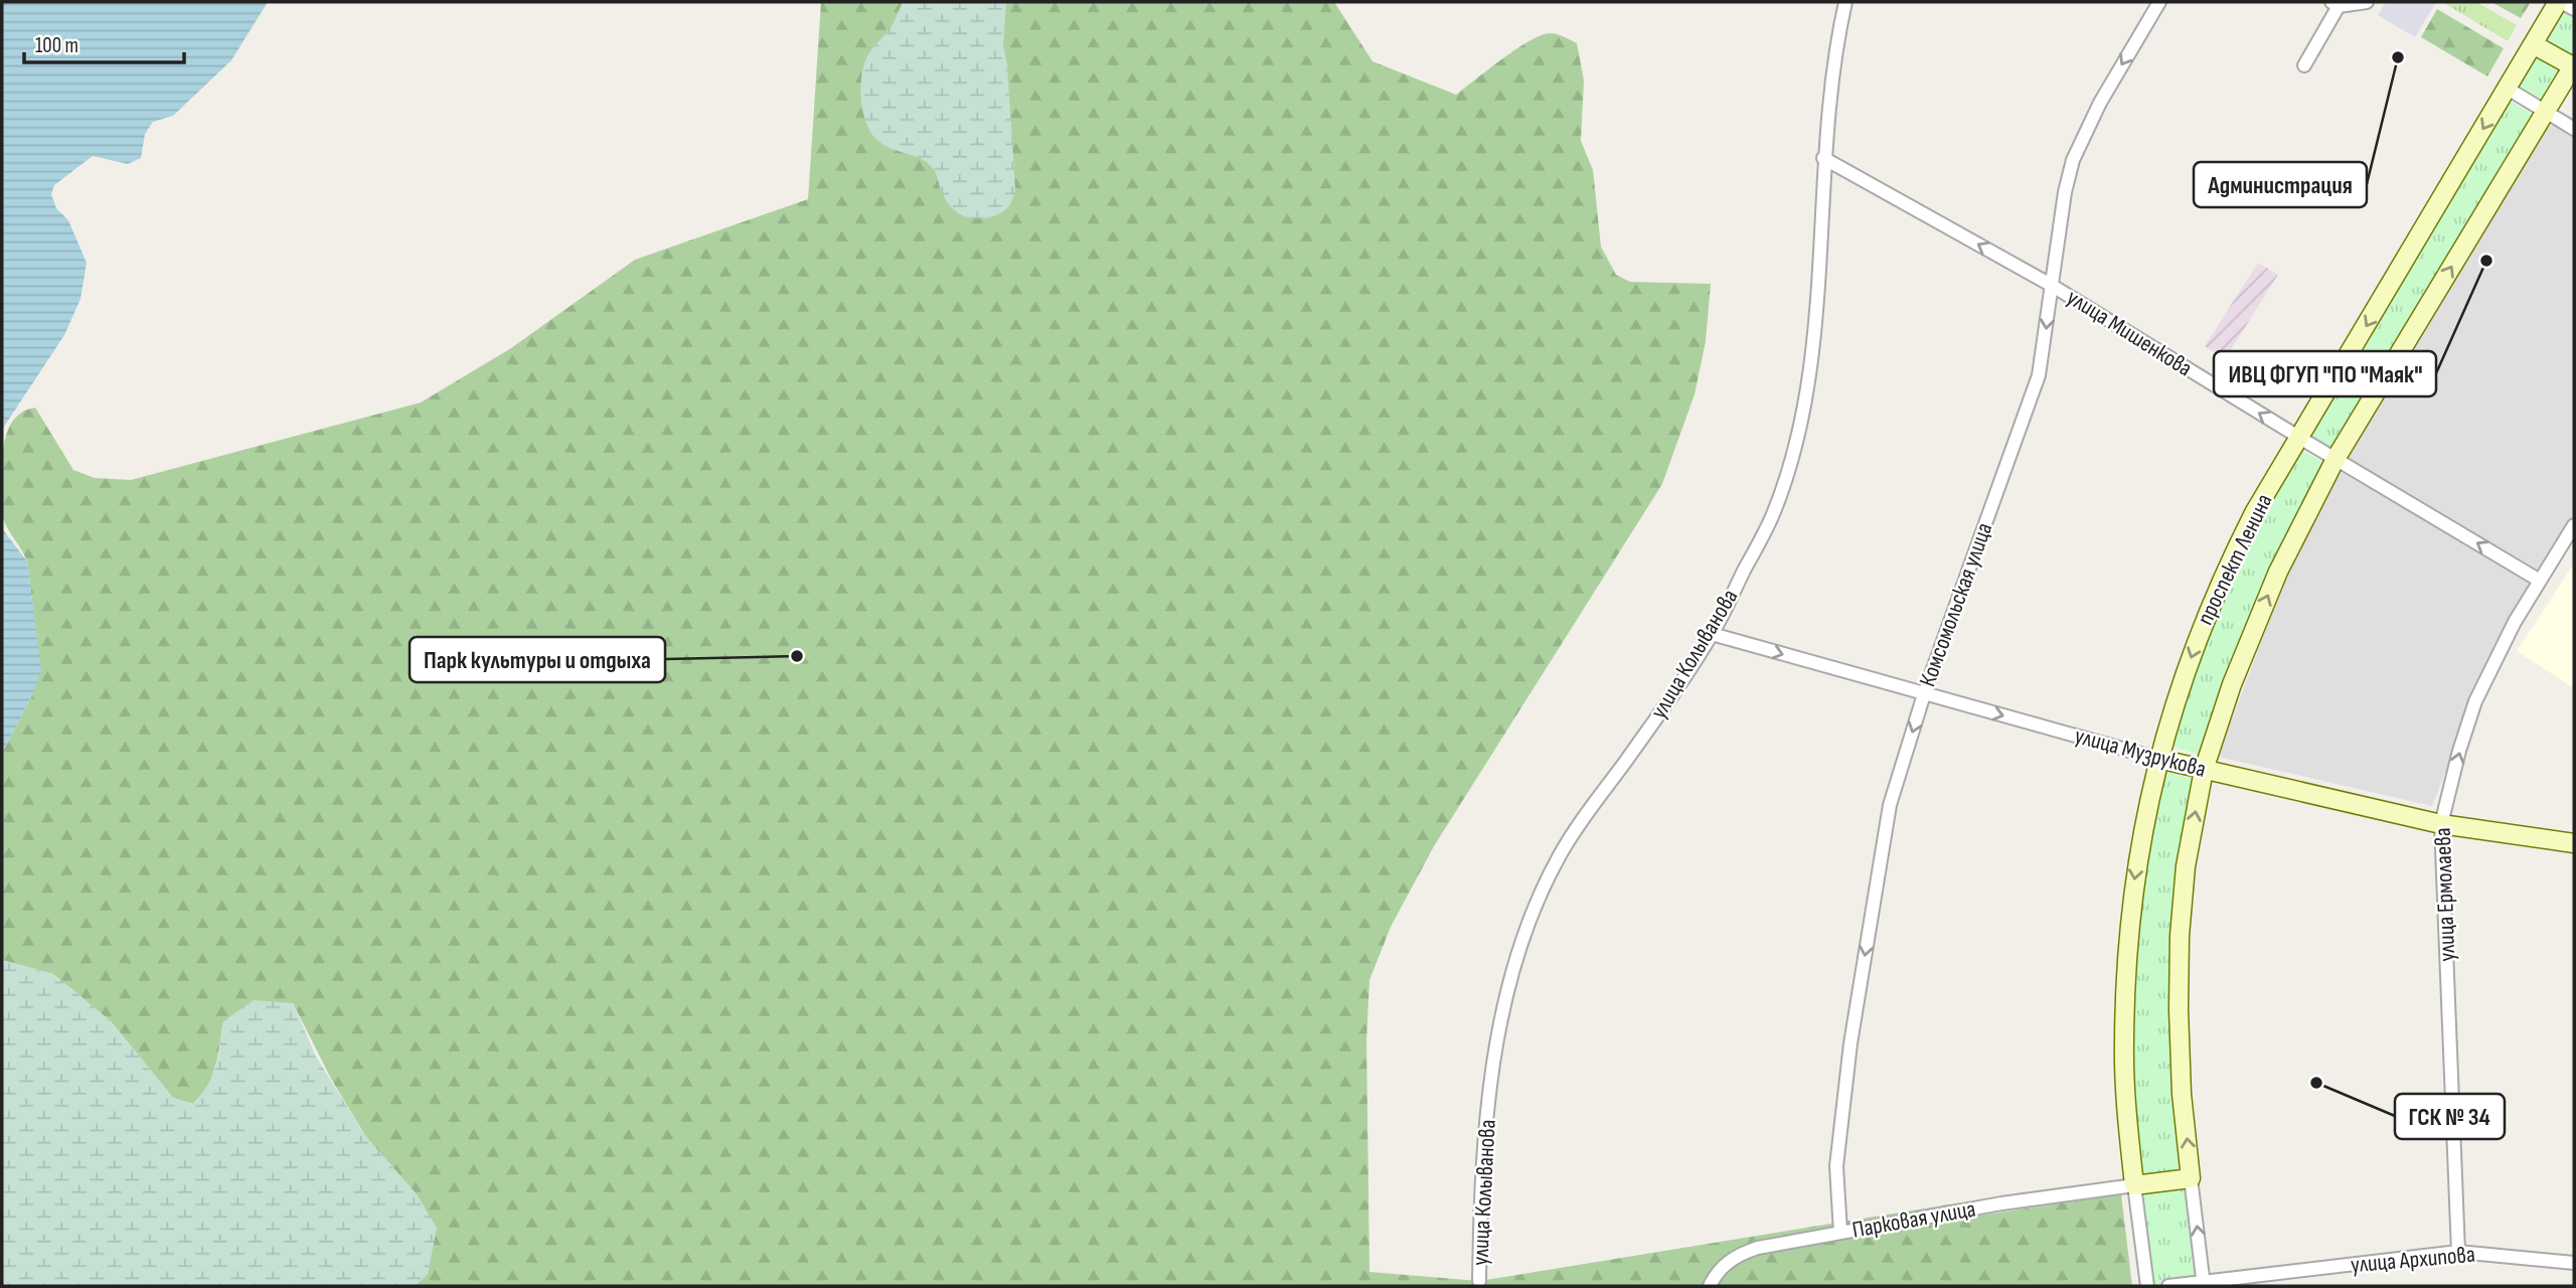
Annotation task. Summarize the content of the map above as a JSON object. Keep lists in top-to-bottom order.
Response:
{
  "streets": {
    "street": [
      "улица Мишенкова",
      "проспект Ленина",
      "Комсомольская улица",
      "улица Колыванова",
      "улица Музрукова",
      "улица Ермолаева",
      "Парковая улица",
      "улица Архипова"
    ]
  },
  "crossings": [
    ["улица Мишенкова", "проспект Ленина"],
    ["улица Мишенкова", "Комсомольская улица"],
    ["улица Мишенкова", "улица Колыванова"],
    ["улица Мишенкова", "улица Ермолаева"],
    ["проспект Ленина", "улица Музрукова"],
    ["проспект Ленина", "Парковая улица"],
    ["проспект Ленина", "улица Архипова"],
    ["Комсомольская улица", "улица Музрукова"],
    ["Комсомольская улица", "Парковая улица"],
    ["улица Колыванова", "улица Музрукова"],
    ["улица Музрукова", "улица Ермолаева"],
    ["улица Ермолаева", "улица Архипова"]
  ],
  "one_way": ["улица Мишенкова", "Комсомольская улица", "улица Музрукова"],
  "places": [
    "Администрация",
    "ИВЦ ФГУП \"ПО \"Маяк\"",
    "Парк культуры и отдыха",
    "ГСК № 34"
  ],
  "scale_bar": "100 m"
}
